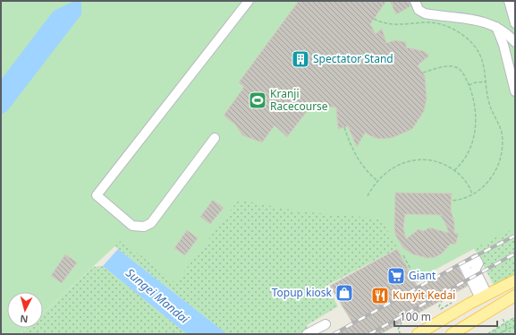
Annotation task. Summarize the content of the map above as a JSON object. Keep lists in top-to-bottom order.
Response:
{
  "water": ["Sungei Mandai"],
  "places": {
    "building": ["Spectator Stand"],
    "sports": ["Kranji Racecourse"],
    "supermarket": ["Giant"],
    "shop": ["Topup kiosk"],
    "restaurant": ["Kunyit Kedai"]
  },
  "scale_bar": "100 m",
  "north": "bottom"
}
